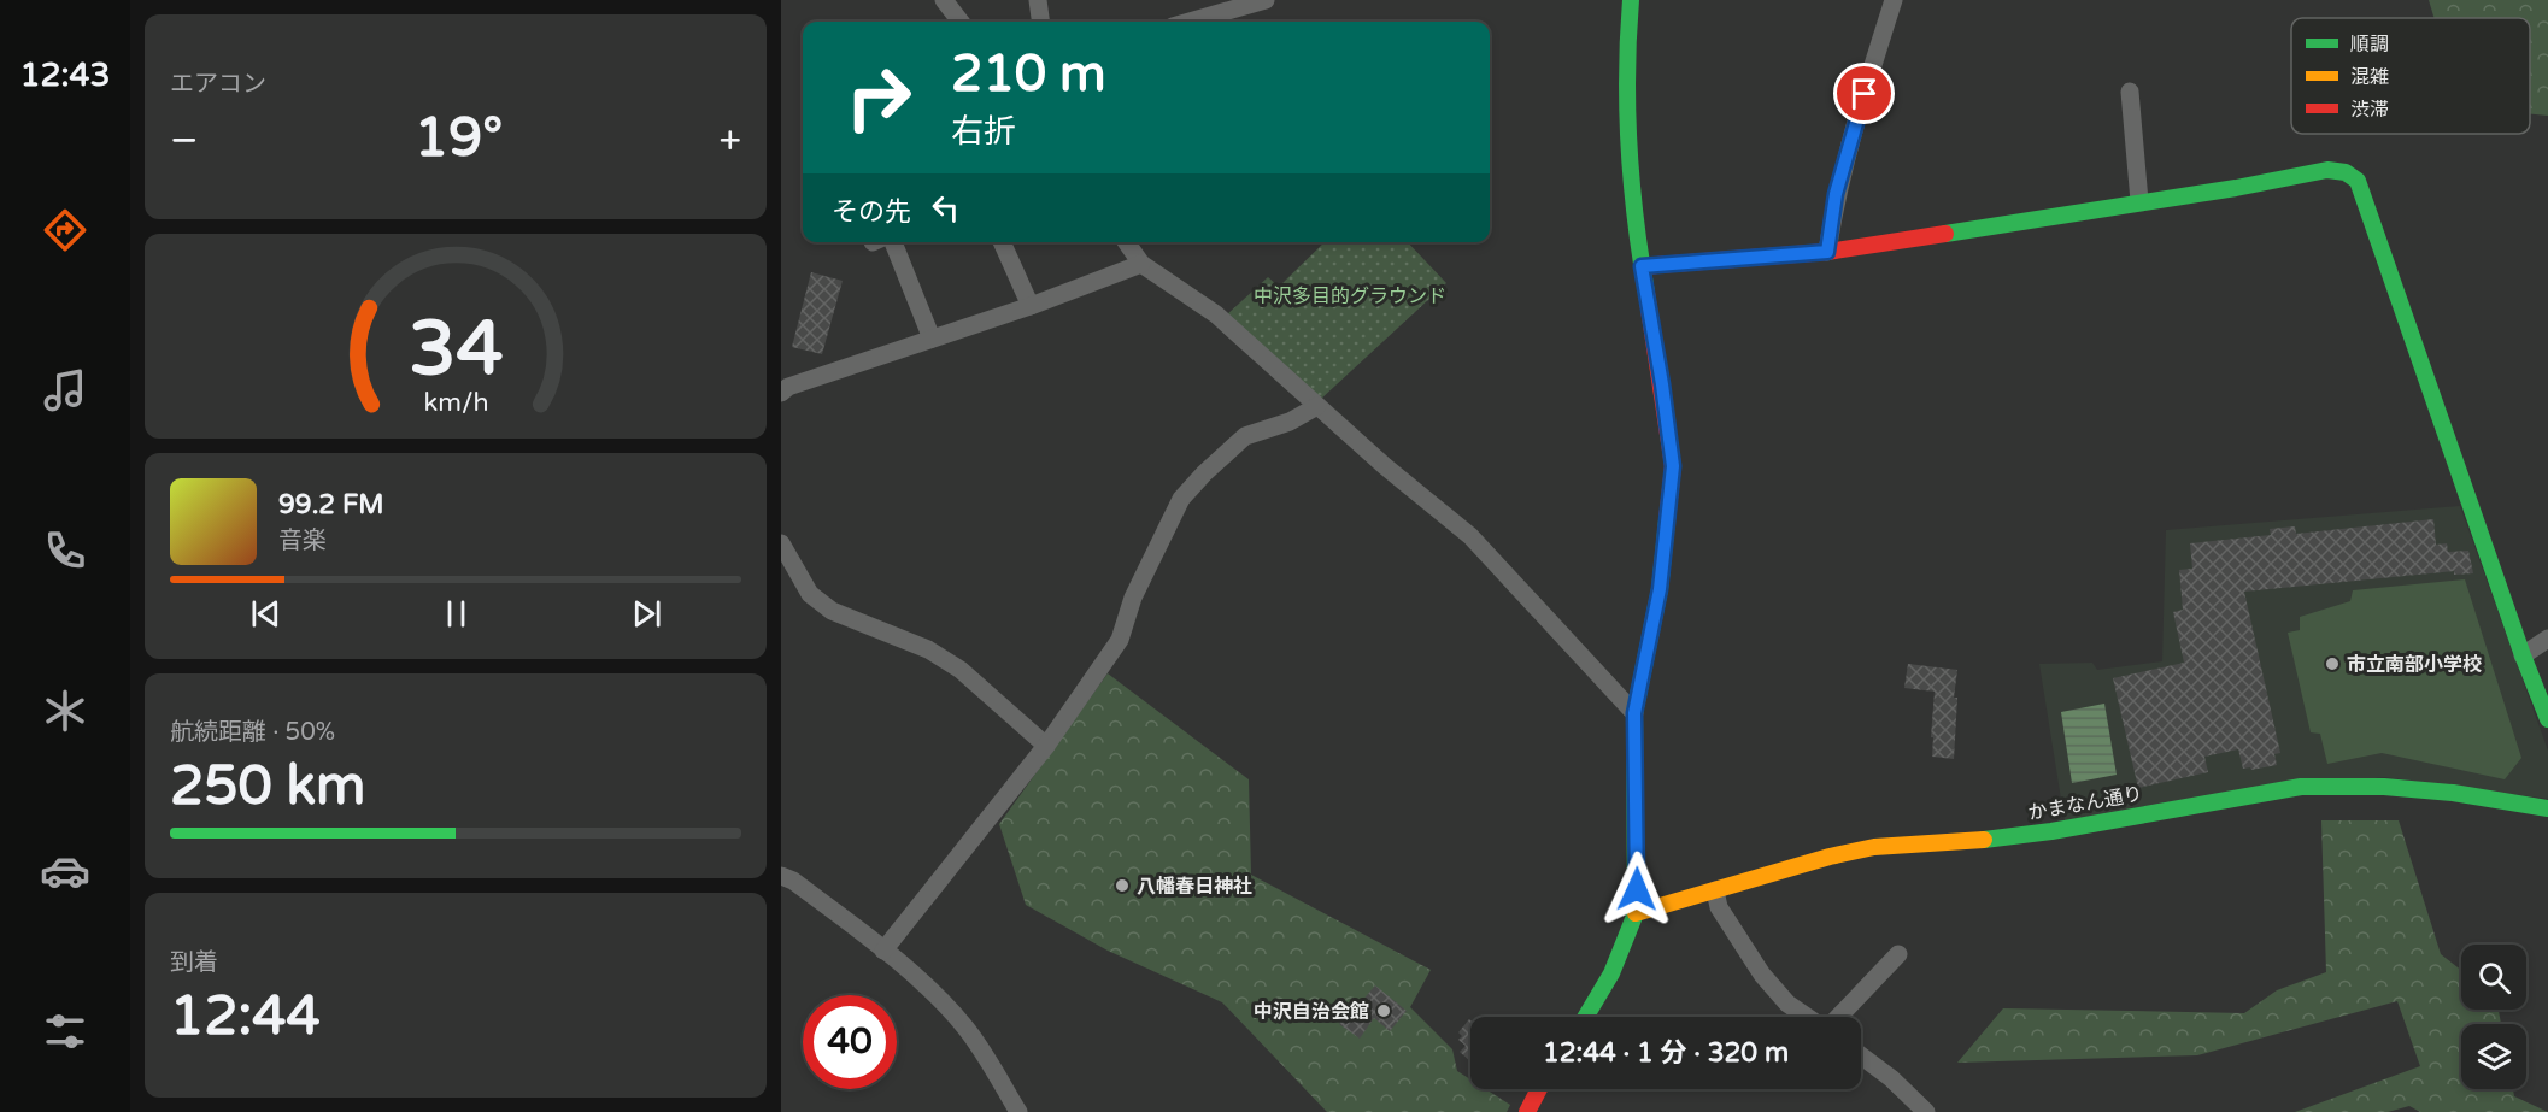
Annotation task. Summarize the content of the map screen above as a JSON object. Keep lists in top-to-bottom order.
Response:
{
  "streets": {
    "street": ["かまなん通り"]
  },
  "parks": ["中沢多目的グラウンド"],
  "places": ["市立南部小学校", "八幡春日神社", "中沢自治会館"],
  "legend": ["順調", "混雑", "渋滞"],
  "page": {
    "tabs": "12:43",
    "tile": [
      "エアコン",
      ["航続距離 · 50%", "250 km"],
      ["到着", "12:44"]
    ],
    "turn": ["210 m", "右折"],
    "heat": ["−", "19°", "+"],
    "then": "その先",
    "song": ["99.2 FM", "音楽"],
    "limit": "40",
    "trip": "12:44 · 1 分 · 320 m",
    "gauge": ["34", "km/h"]
  }
}
